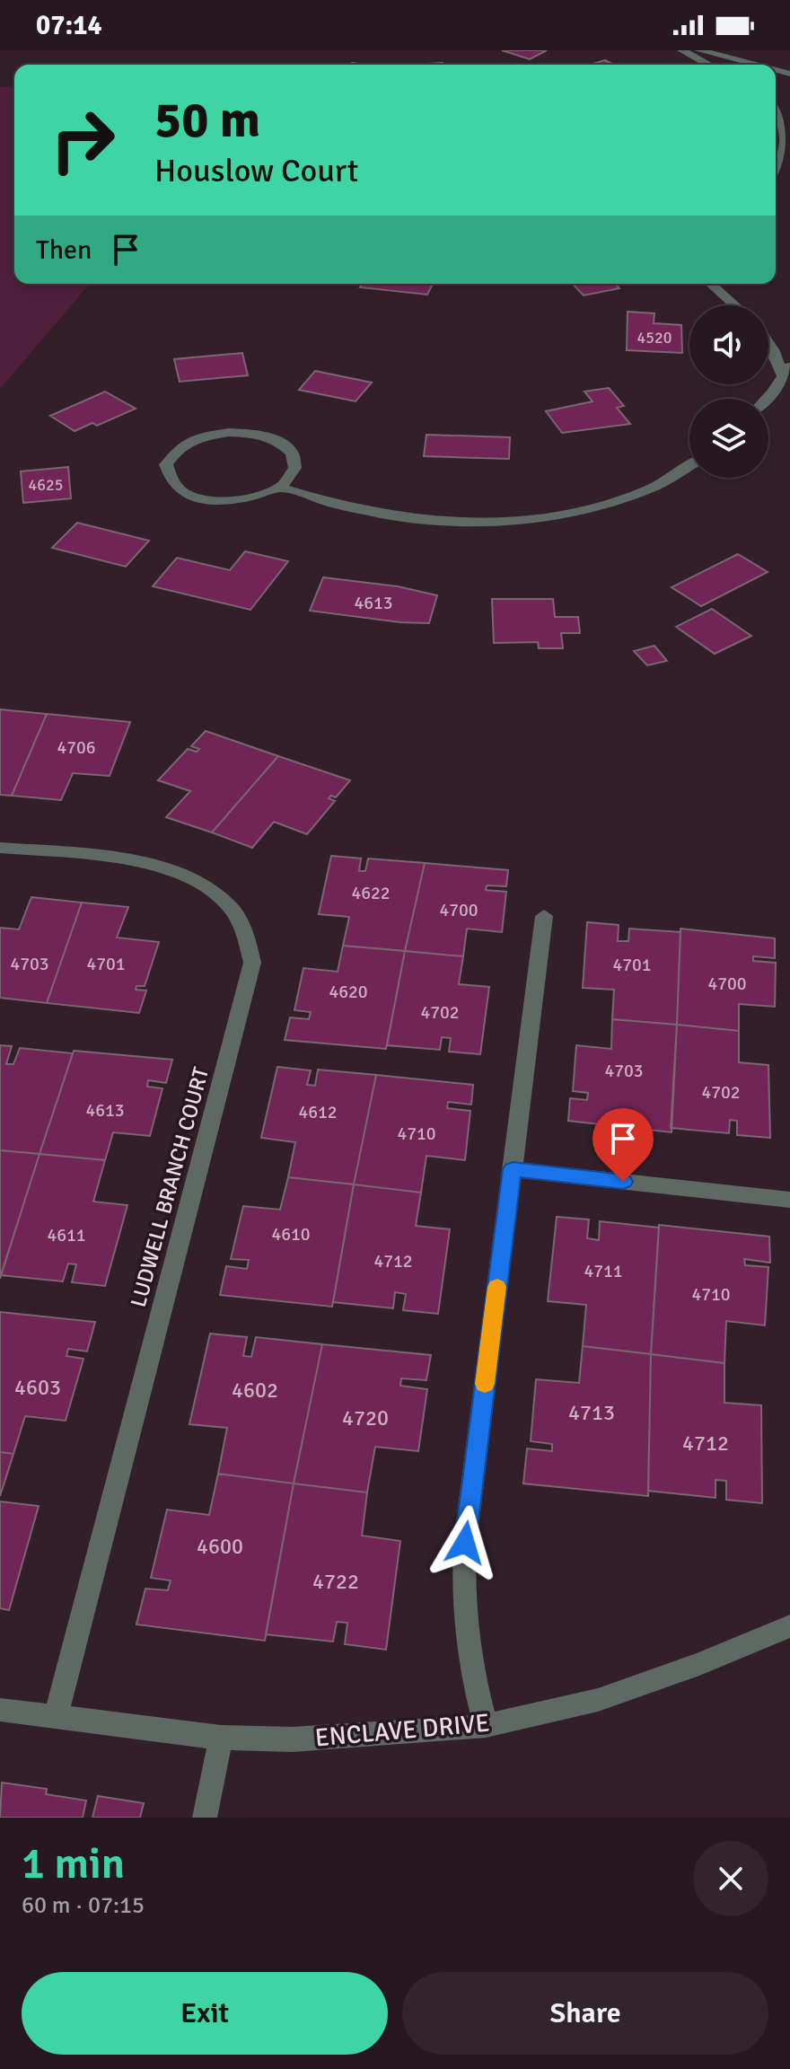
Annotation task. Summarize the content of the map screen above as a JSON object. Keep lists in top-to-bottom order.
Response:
{
  "streets": {
    "street": ["LUDWELL BRANCH COURT", "ENCLAVE DRIVE"]
  },
  "crossings": [
    ["LUDWELL BRANCH COURT", "ENCLAVE DRIVE"]
  ],
  "house_numbers": [
    "4520",
    "4625",
    "4613",
    "4706",
    "4622",
    "4700",
    "4703",
    "4701",
    "4701",
    "4700",
    "4620",
    "4702",
    "4703",
    "4702",
    "4613",
    "4612",
    "4710",
    "4610",
    "4611",
    "4712",
    "4711",
    "4710",
    "4603",
    "4602",
    "4713",
    "4720",
    "4712",
    "4600",
    "4722"
  ],
  "page": {
    "status": "07:14",
    "turn": ["50 m", "Houslow Court"],
    "then": "Then",
    "heading": ["1 min", "60 m · 07:15"],
    "buttons": ["Exit", "Share"]
  }
}
